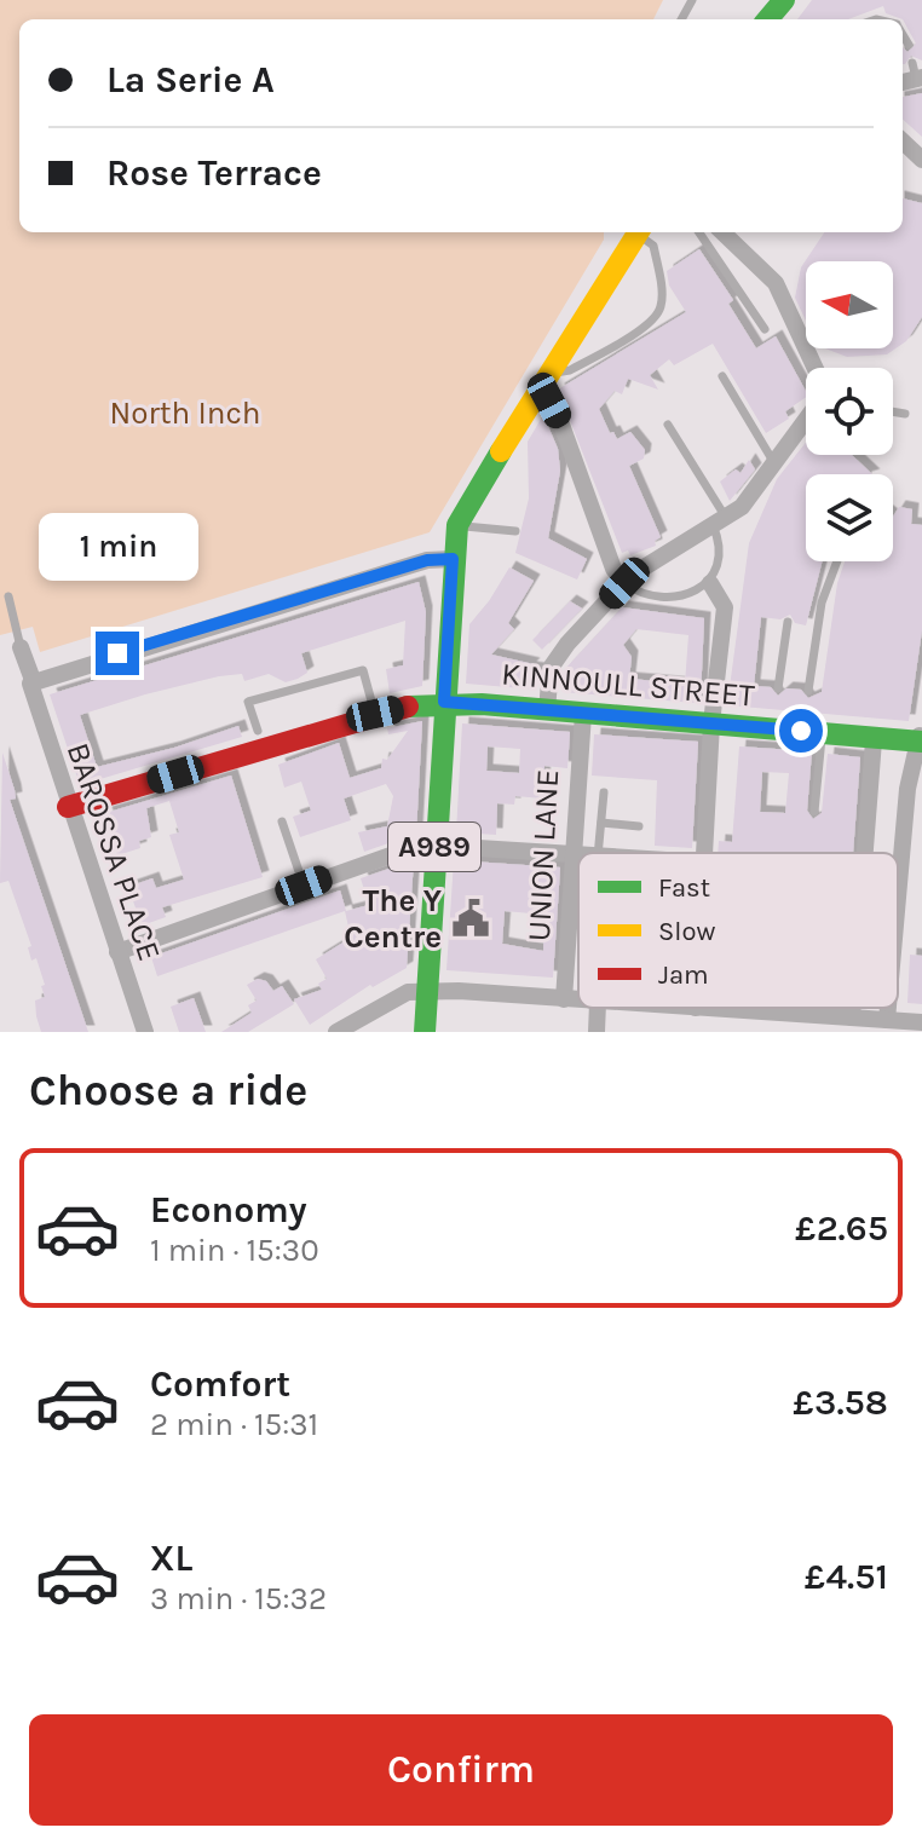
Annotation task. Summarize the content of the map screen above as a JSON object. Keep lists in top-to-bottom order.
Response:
{
  "streets": {
    "main road": ["KINNOULL STREET", "A989"],
    "street": ["BAROSSA PLACE", "UNION LANE"]
  },
  "crossings": [
    ["KINNOULL STREET", "A989"],
    ["KINNOULL STREET", "BAROSSA PLACE"],
    ["KINNOULL STREET", "UNION LANE"]
  ],
  "parks": ["North Inch"],
  "places": {
    "public building": ["The Y Centre"]
  },
  "legend": ["Fast", "Slow", "Jam"],
  "north": "left",
  "page": {
    "banner": ["La Serie A", "Rose Terrace"],
    "bubble": "1 min",
    "heading": "Choose a ride",
    "list": [
      {
        "name": "Economy",
        "note": "1 min · 15:30",
        "value": "£2.65"
      },
      {
        "name": "Comfort",
        "note": "2 min · 15:31",
        "value": "£3.58"
      },
      {
        "name": "XL",
        "note": "3 min · 15:32",
        "value": "£4.51"
      }
    ],
    "buttons": "Confirm"
  }
}
